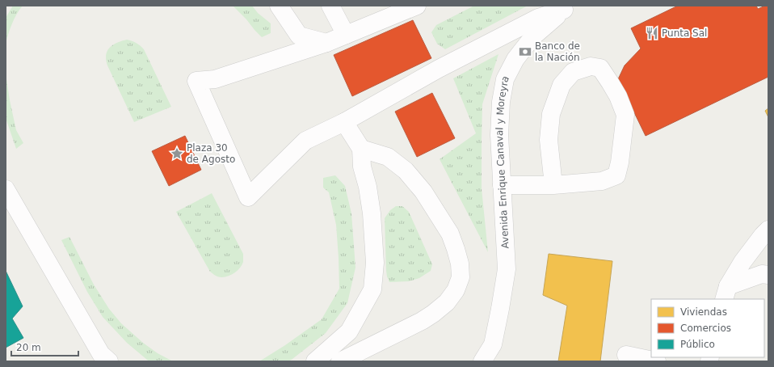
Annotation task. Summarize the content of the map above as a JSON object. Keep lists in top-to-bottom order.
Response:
{
  "streets": {
    "street": ["Avenida Enrique Canaval y Moreyra"]
  },
  "places": {
    "restaurant": ["Punta Sal"],
    "bank": ["Banco de la Nación"],
    "place": ["Plaza 30 de Agosto"]
  },
  "legend": ["Viviendas", "Comercios", "Público"],
  "scale_bar": "20 m"
}
